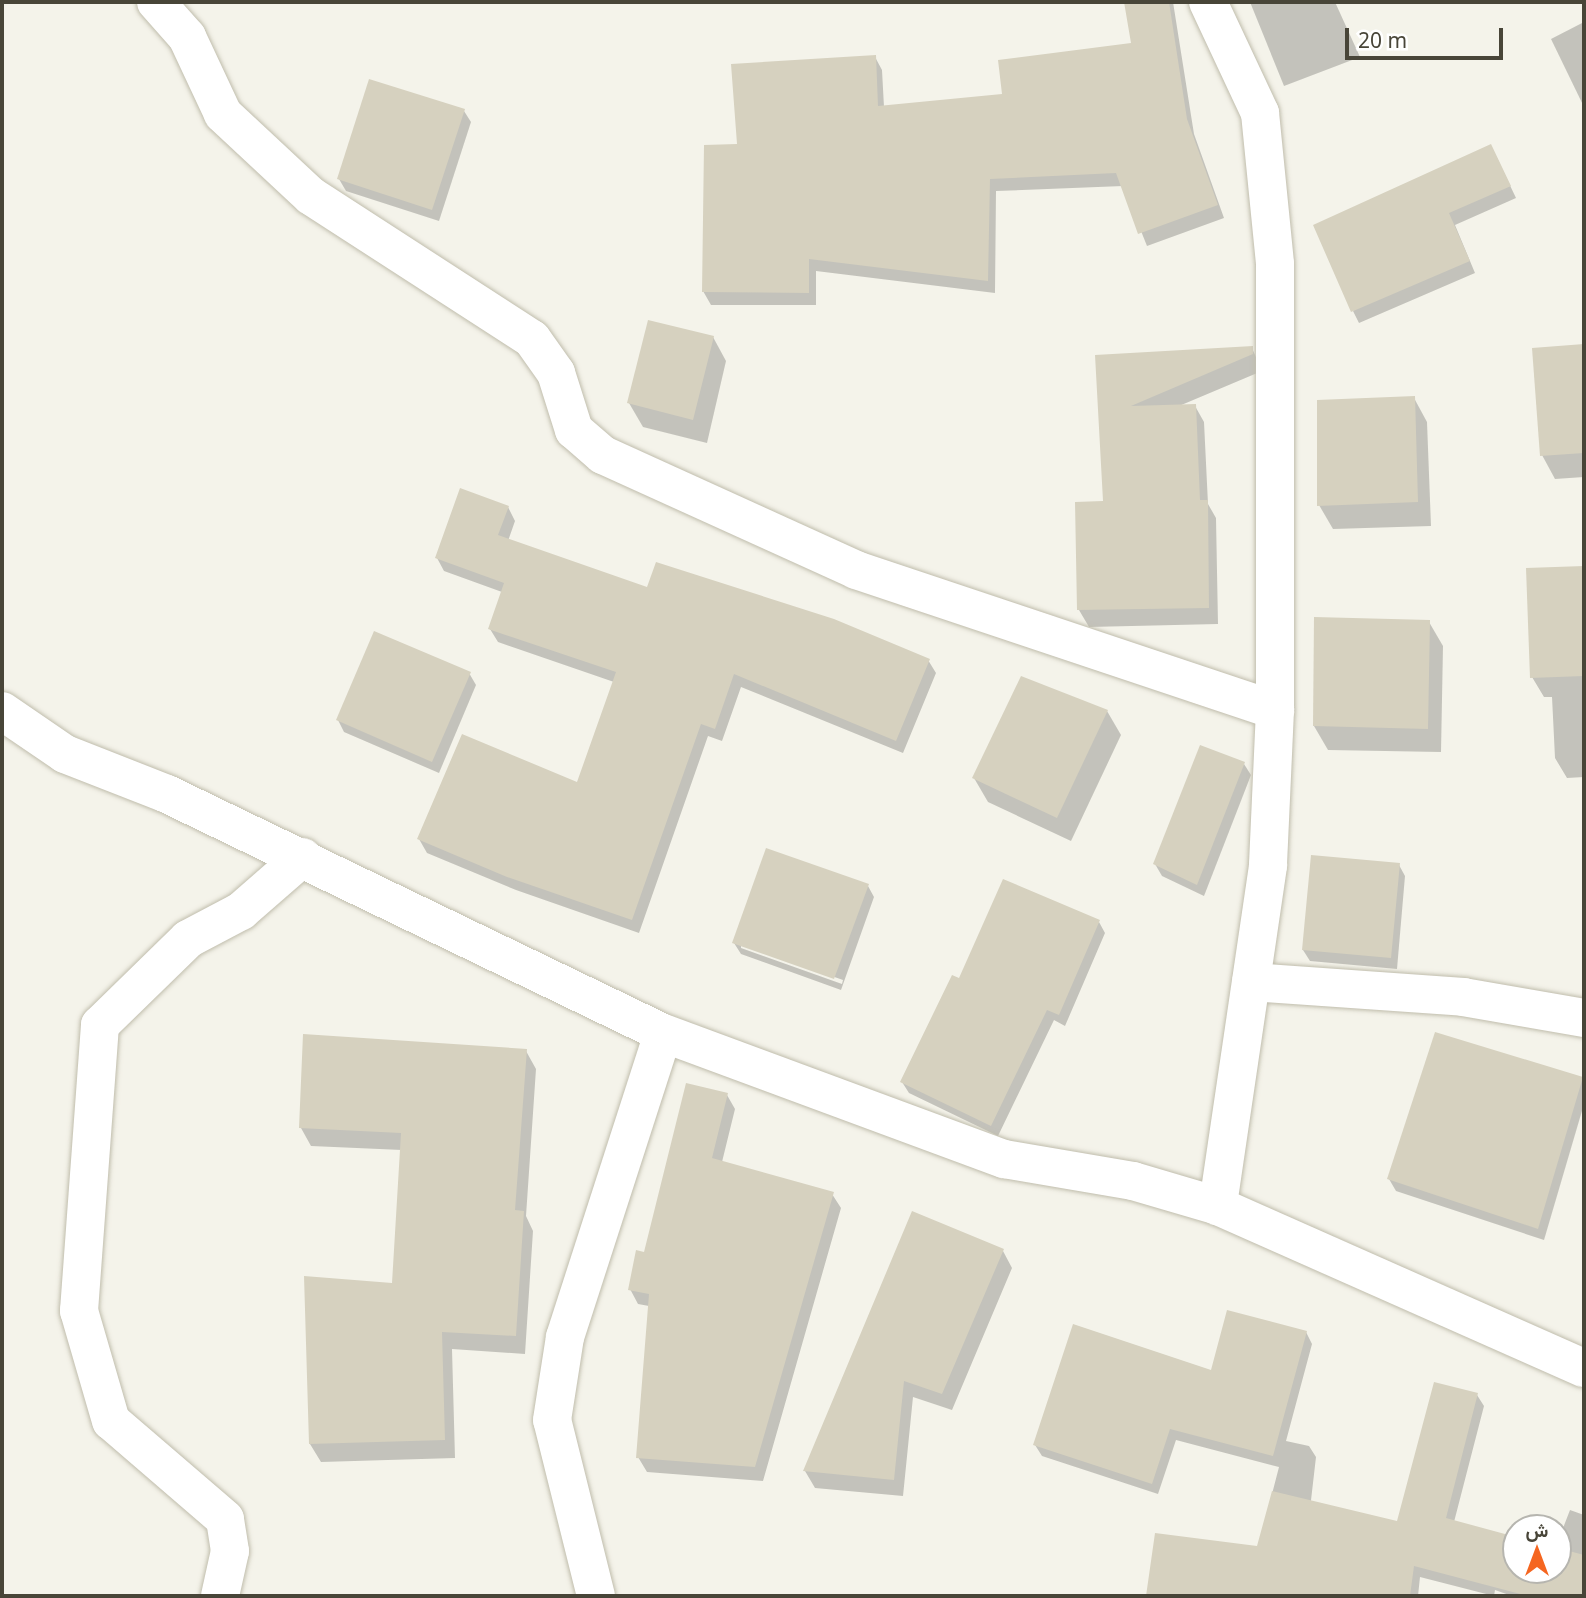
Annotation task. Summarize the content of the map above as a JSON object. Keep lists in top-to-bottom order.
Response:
{
  "scale_bar": "20 m",
  "north": "top"
}
